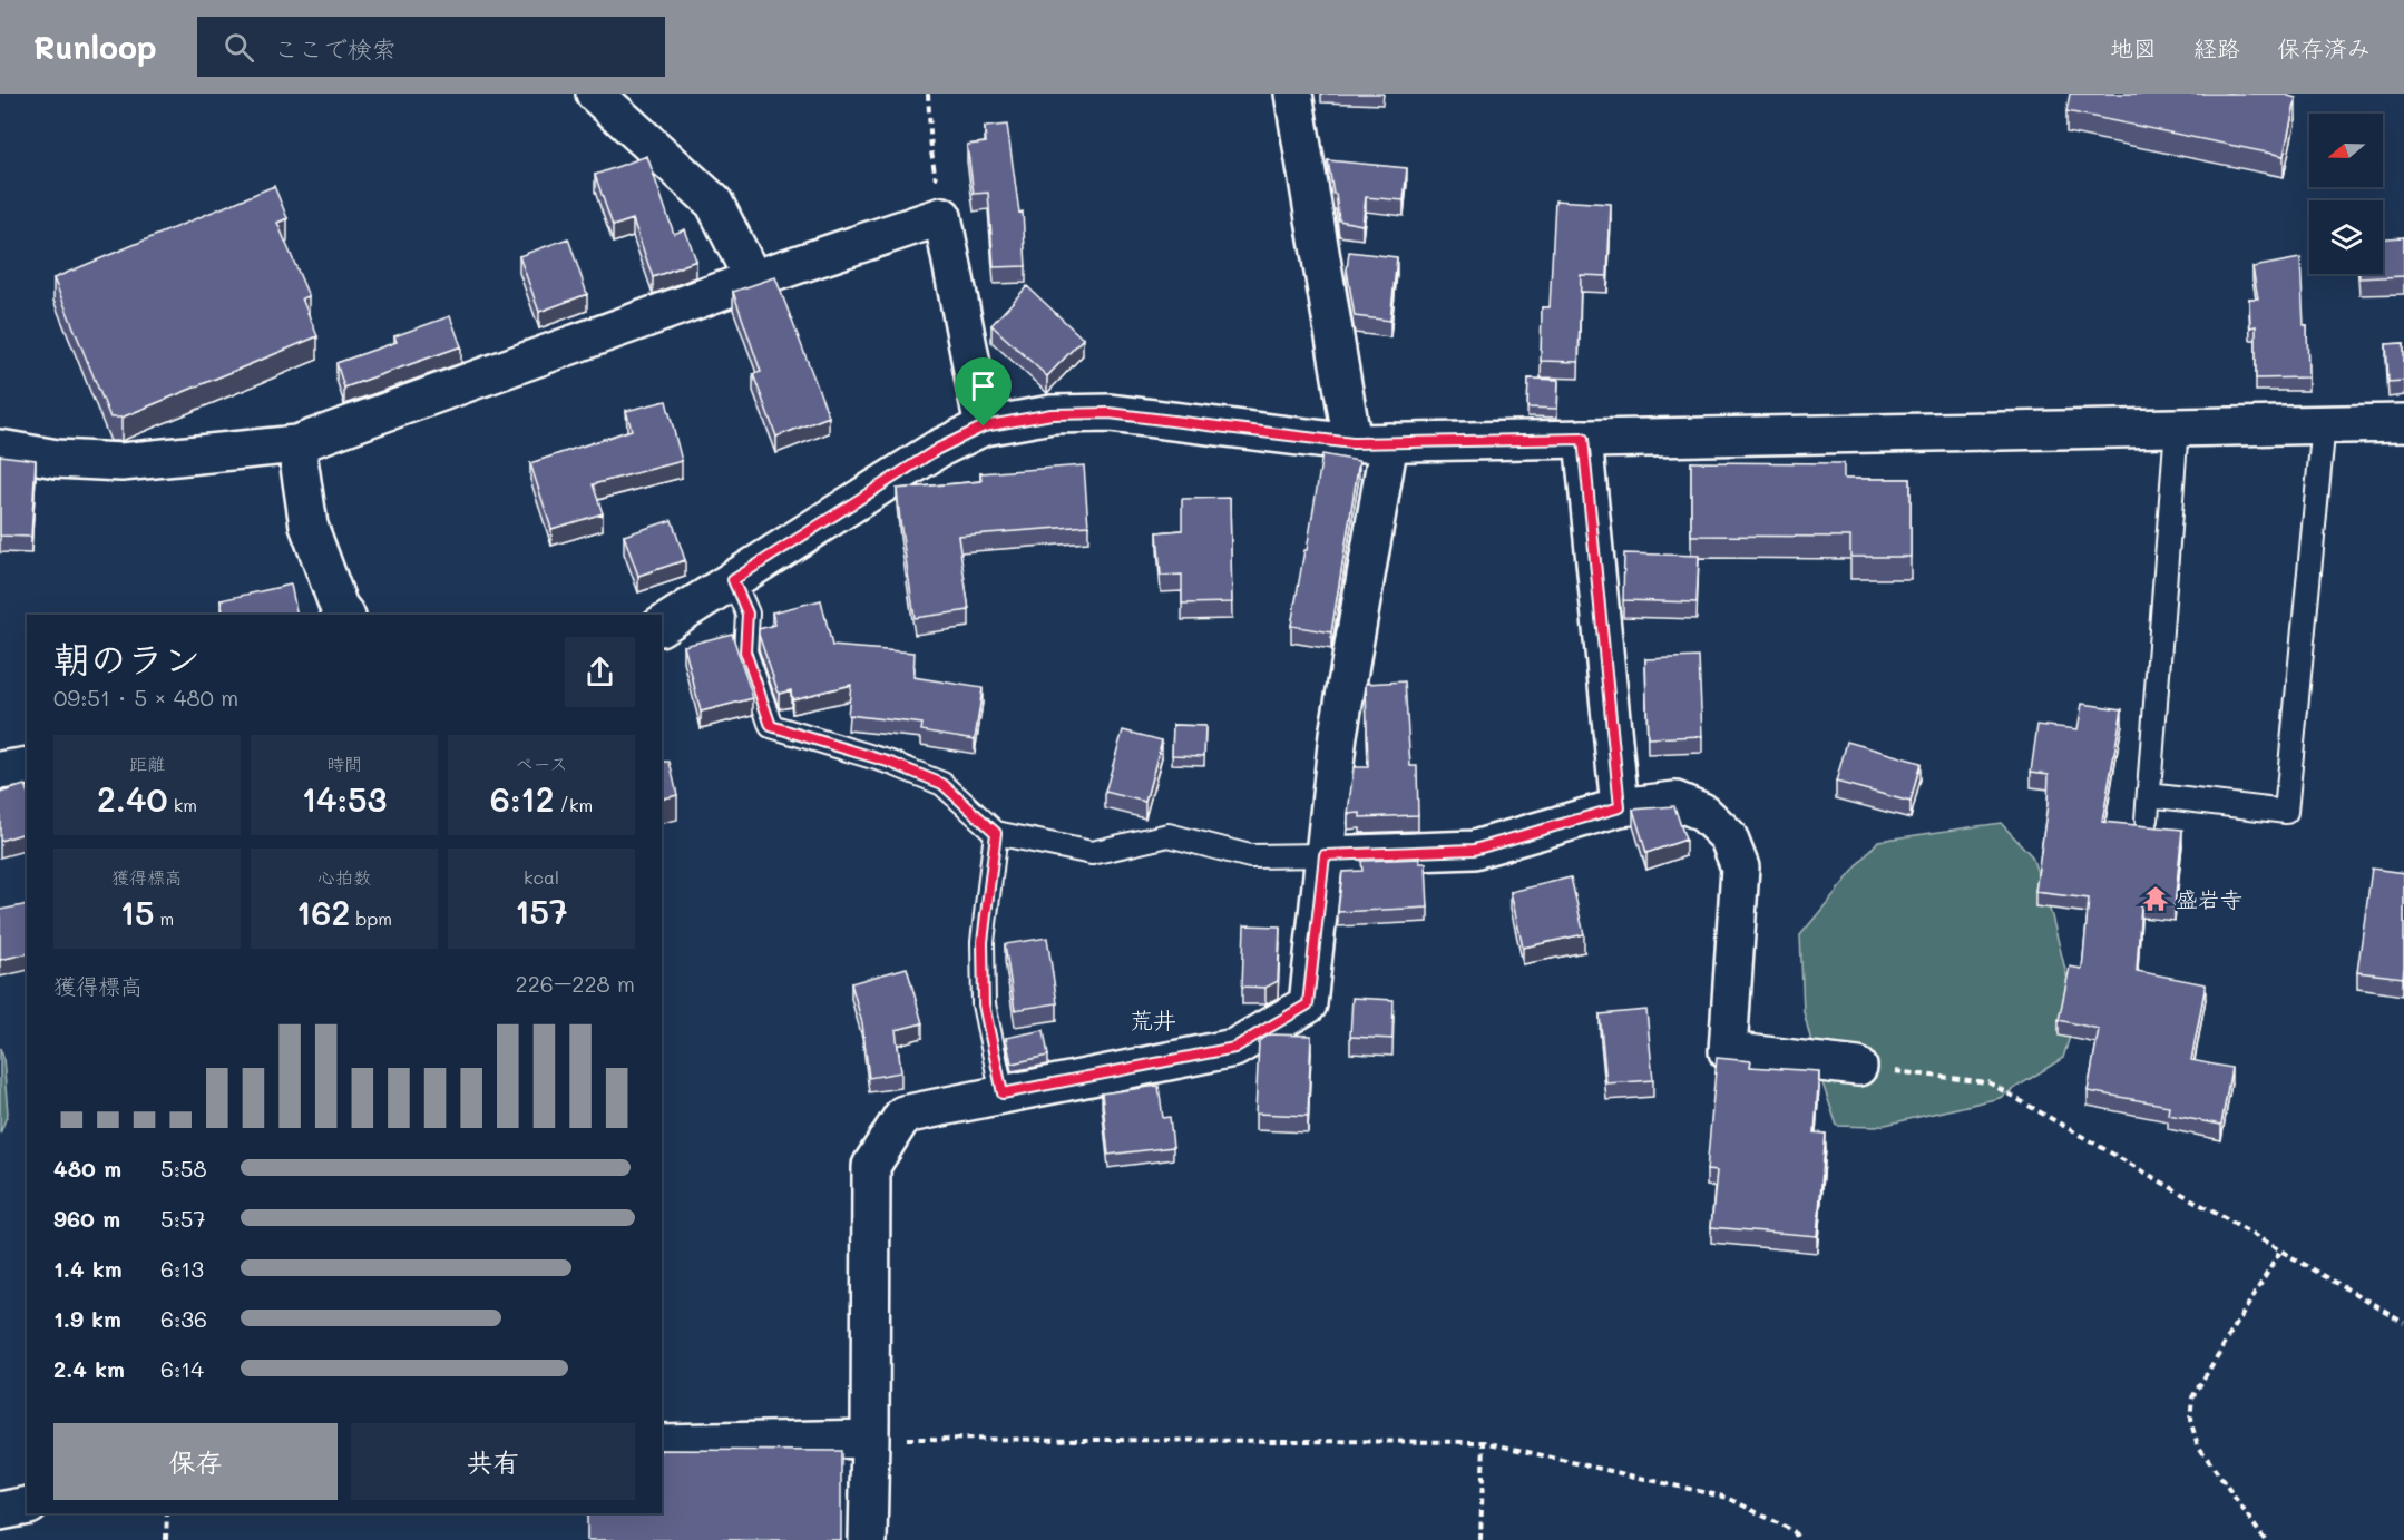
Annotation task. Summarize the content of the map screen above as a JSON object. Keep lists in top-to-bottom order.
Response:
{
  "districts": ["荒井"],
  "places": {
    "temple": ["盛岩寺"]
  },
  "north": "left",
  "page": {
    "header": "Runloop",
    "search": "ここで検索",
    "nav": ["地図", "経路", "保存済み"],
    "heading": ["朝のラン", "09:51 · 5 × 480 m"],
    "stats": [
      ["距離", "2.40 km"],
      ["時間", "14:53"],
      ["ペース", "6:12 /km"],
      ["獲得標高", "15 m"],
      ["心拍数", "162 bpm"],
      ["kcal", "157"]
    ],
    "chart": ["獲得標高", "226–228 m"],
    "list": [
      {
        "name": "480 m",
        "note": "5:58"
      },
      {
        "name": "960 m",
        "note": "5:57"
      },
      {
        "name": "1.4 km",
        "note": "6:13"
      },
      {
        "name": "1.9 km",
        "note": "6:36"
      },
      {
        "name": "2.4 km",
        "note": "6:14"
      }
    ],
    "buttons": ["保存", "共有"]
  }
}
